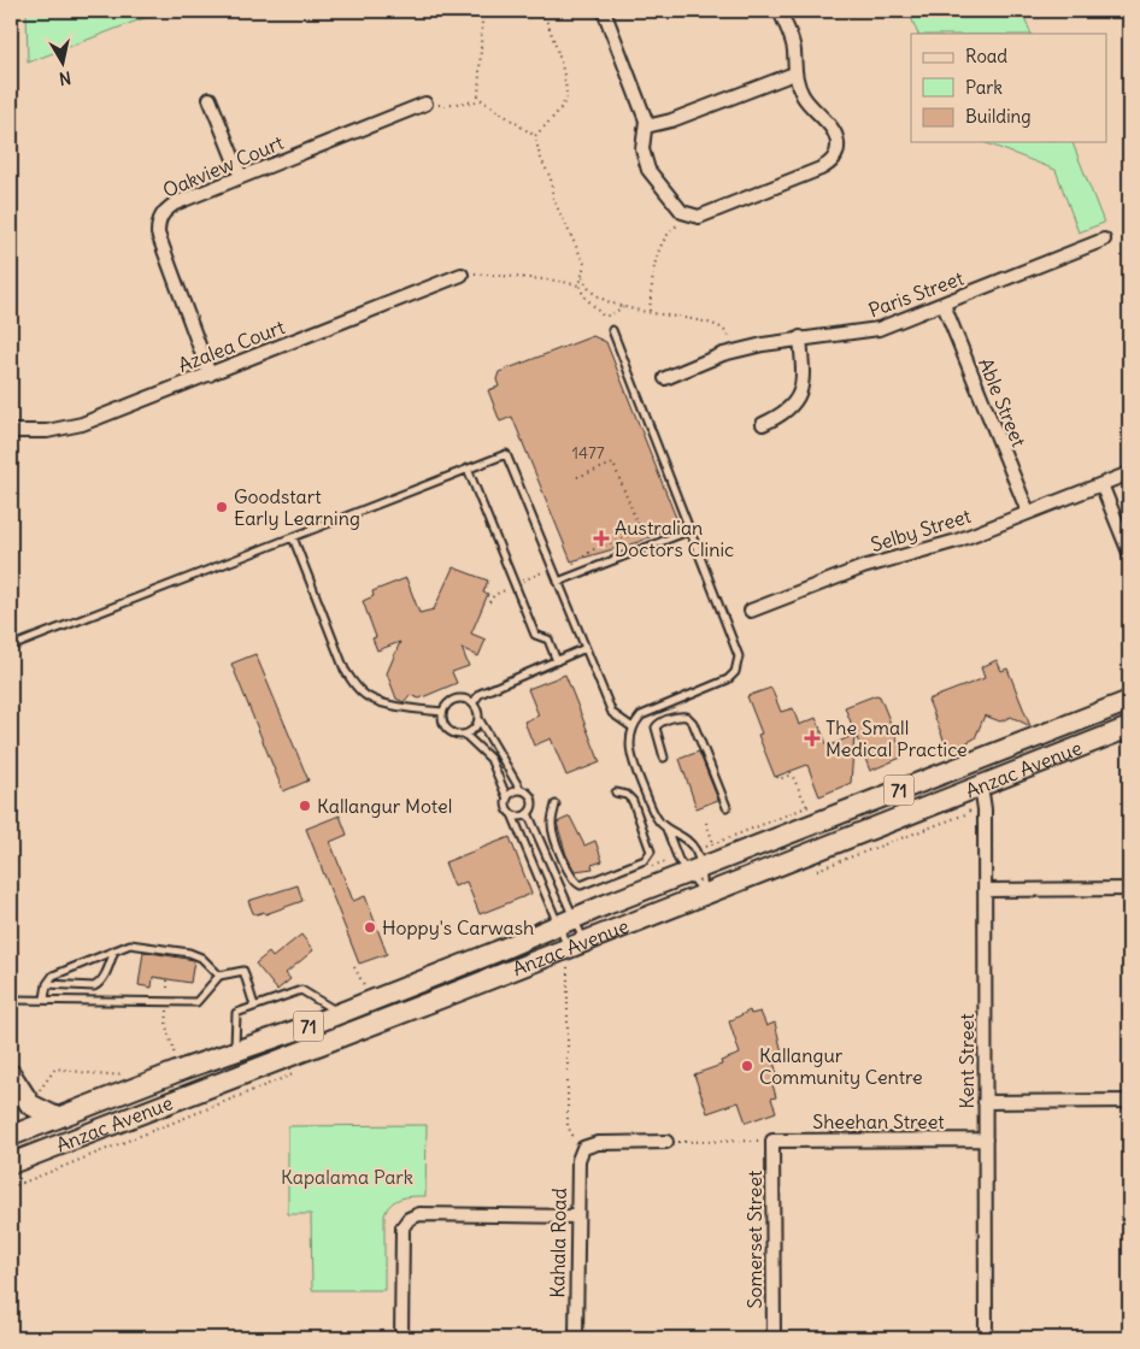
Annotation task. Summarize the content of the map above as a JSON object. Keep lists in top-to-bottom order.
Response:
{
  "streets": {
    "highway": ["Anzac Avenue", "71"],
    "street": [
      "Oakview Court",
      "Paris Street",
      "Azalea Court",
      "Able Street",
      "Selby Street",
      "Kent Street",
      "Sheehan Street",
      "Somerset Street",
      "Kahala Road"
    ]
  },
  "crossings": [
    ["Oakview Court", "Azalea Court"],
    ["Paris Street", "Able Street"],
    ["Able Street", "Selby Street"],
    ["Anzac Avenue", "Kent Street"],
    ["Kent Street", "Sheehan Street"],
    ["Sheehan Street", "Somerset Street"]
  ],
  "parks": ["Kapalama Park"],
  "places": {
    "other": [
      "Goodstart Early Learning",
      "Kallangur Motel",
      "Hoppy's Carwash",
      "Kallangur Community Centre"
    ],
    "health": ["Australian Doctors Clinic", "The Small Medical Practice"]
  },
  "house_numbers": ["1477"],
  "legend": ["Road", "Park", "Building"],
  "north": "bottom"
}
